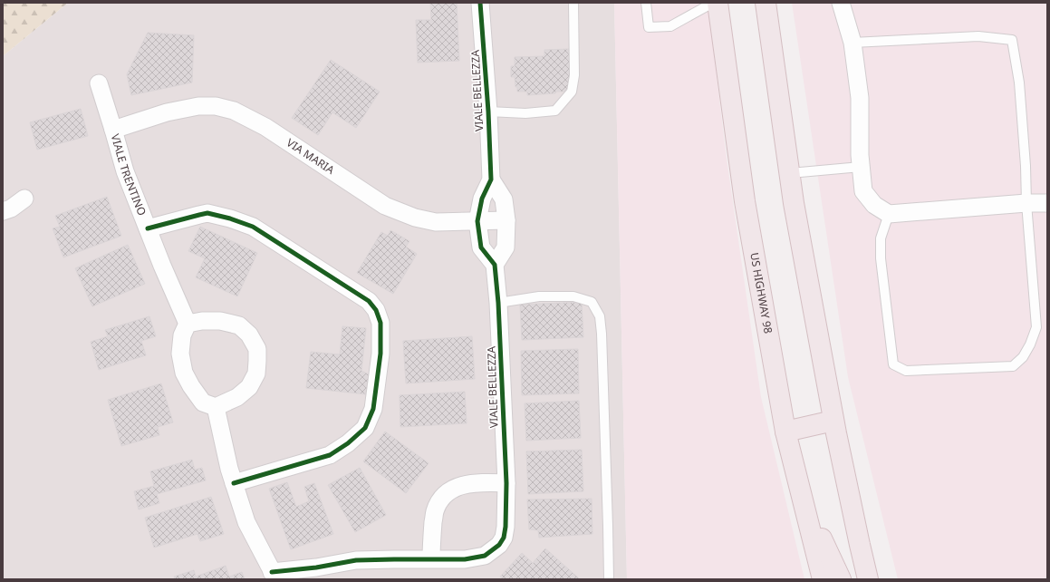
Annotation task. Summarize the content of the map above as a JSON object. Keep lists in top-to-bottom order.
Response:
{
  "streets": {
    "main road": ["US HIGHWAY 98"],
    "street": ["VIALE BELLEZZA", "VIA MARIA", "VIALE TRENTINO"]
  },
  "crossings": [
    ["VIALE BELLEZZA", "VIA MARIA"],
    ["VIA MARIA", "VIALE TRENTINO"]
  ]
}
